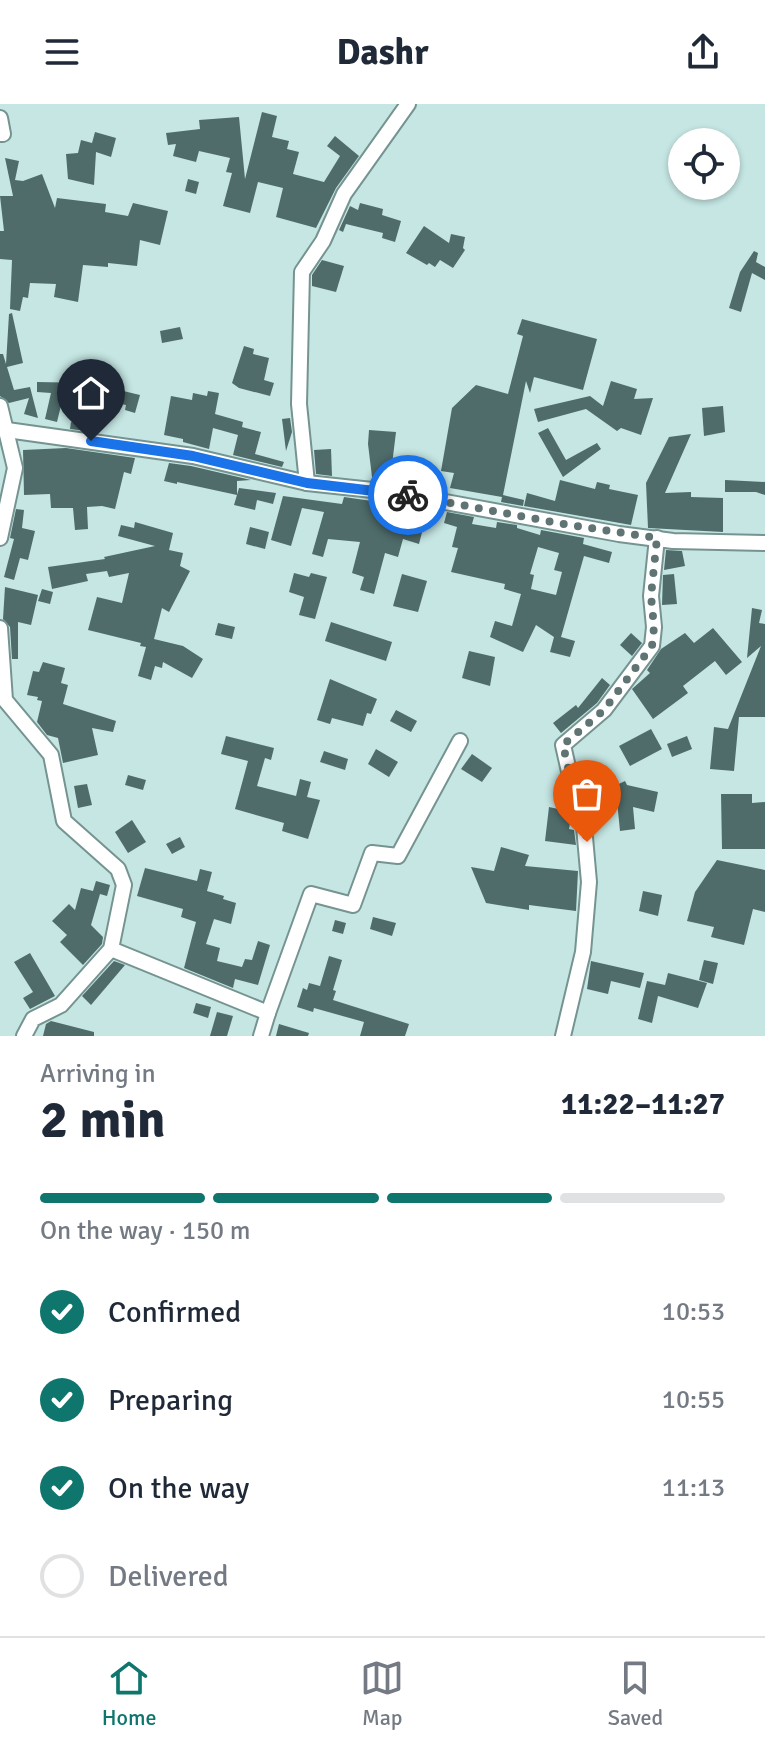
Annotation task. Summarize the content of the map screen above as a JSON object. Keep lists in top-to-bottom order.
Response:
{
  "page": {
    "header": "Dashr",
    "heading": ["2 min", "Arriving in", "11:22–11:27"],
    "bar": "On the way · 150 m",
    "list": [
      ["Confirmed", "10:53"],
      ["Preparing", "10:55"],
      ["On the way", "11:13"],
      "Delivered"
    ],
    "tabs": ["Home", "Map", "Saved"]
  }
}
